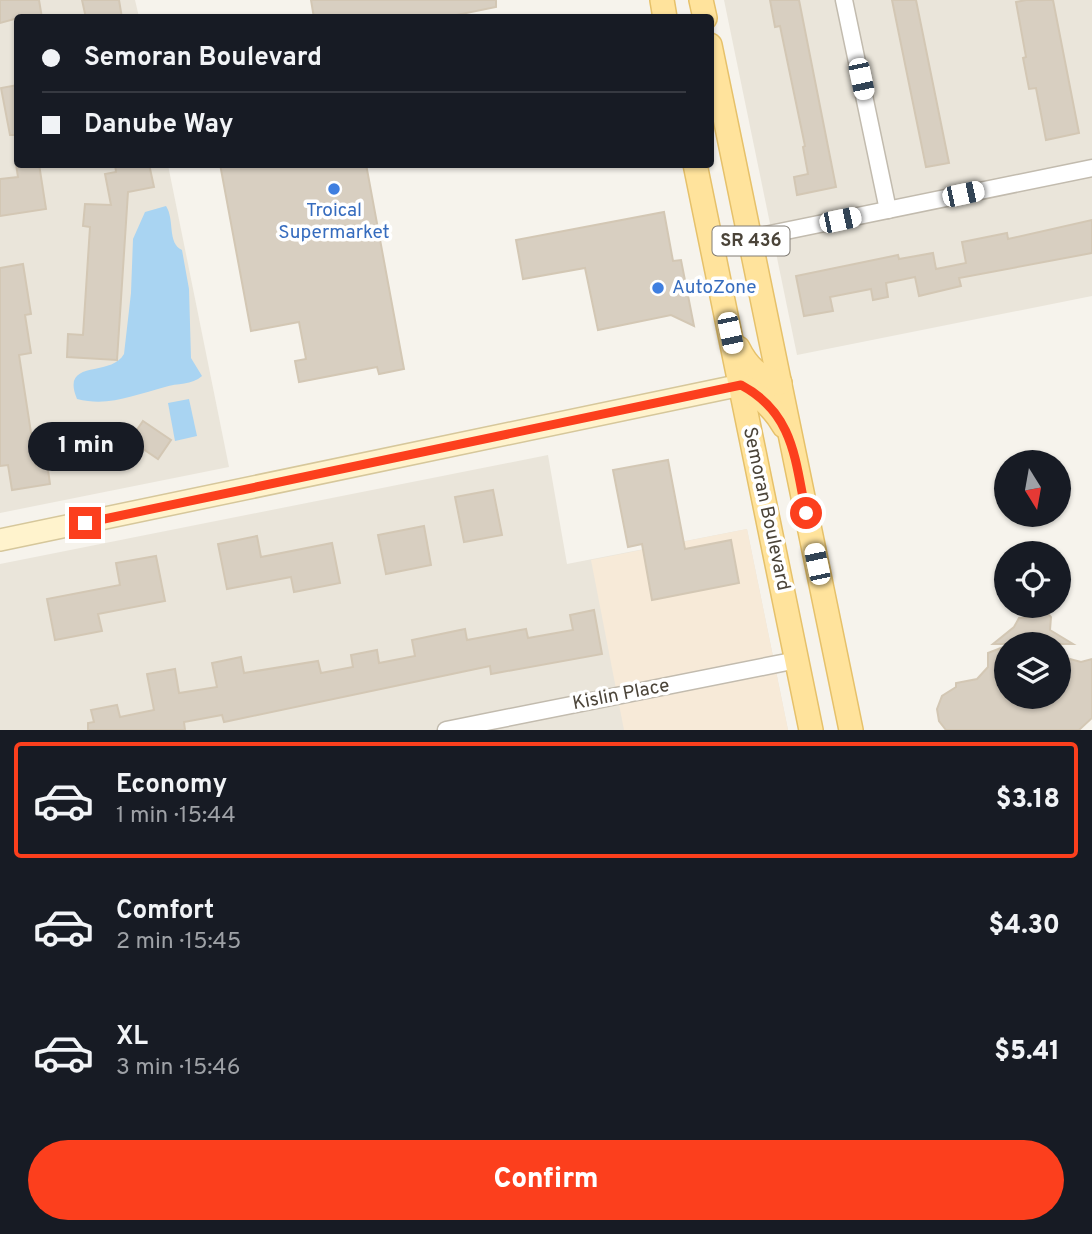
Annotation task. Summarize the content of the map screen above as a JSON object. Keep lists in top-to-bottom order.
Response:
{
  "streets": {
    "main road": ["SR 436", "Semoran Boulevard"],
    "street": ["Kislin Place"]
  },
  "crossings": [
    ["Semoran Boulevard", "Kislin Place"]
  ],
  "places": ["Troical Supermarket", "AutoZone"],
  "north": "bottom",
  "page": {
    "banner": ["Semoran Boulevard", "Danube Way"],
    "bubble": "1 min",
    "list": [
      {
        "name": "Economy",
        "note": "1 min · 15:44",
        "value": "$3.18"
      },
      {
        "name": "Comfort",
        "note": "2 min · 15:45",
        "value": "$4.30"
      },
      {
        "name": "XL",
        "note": "3 min · 15:46",
        "value": "$5.41"
      }
    ],
    "buttons": "Confirm"
  }
}
